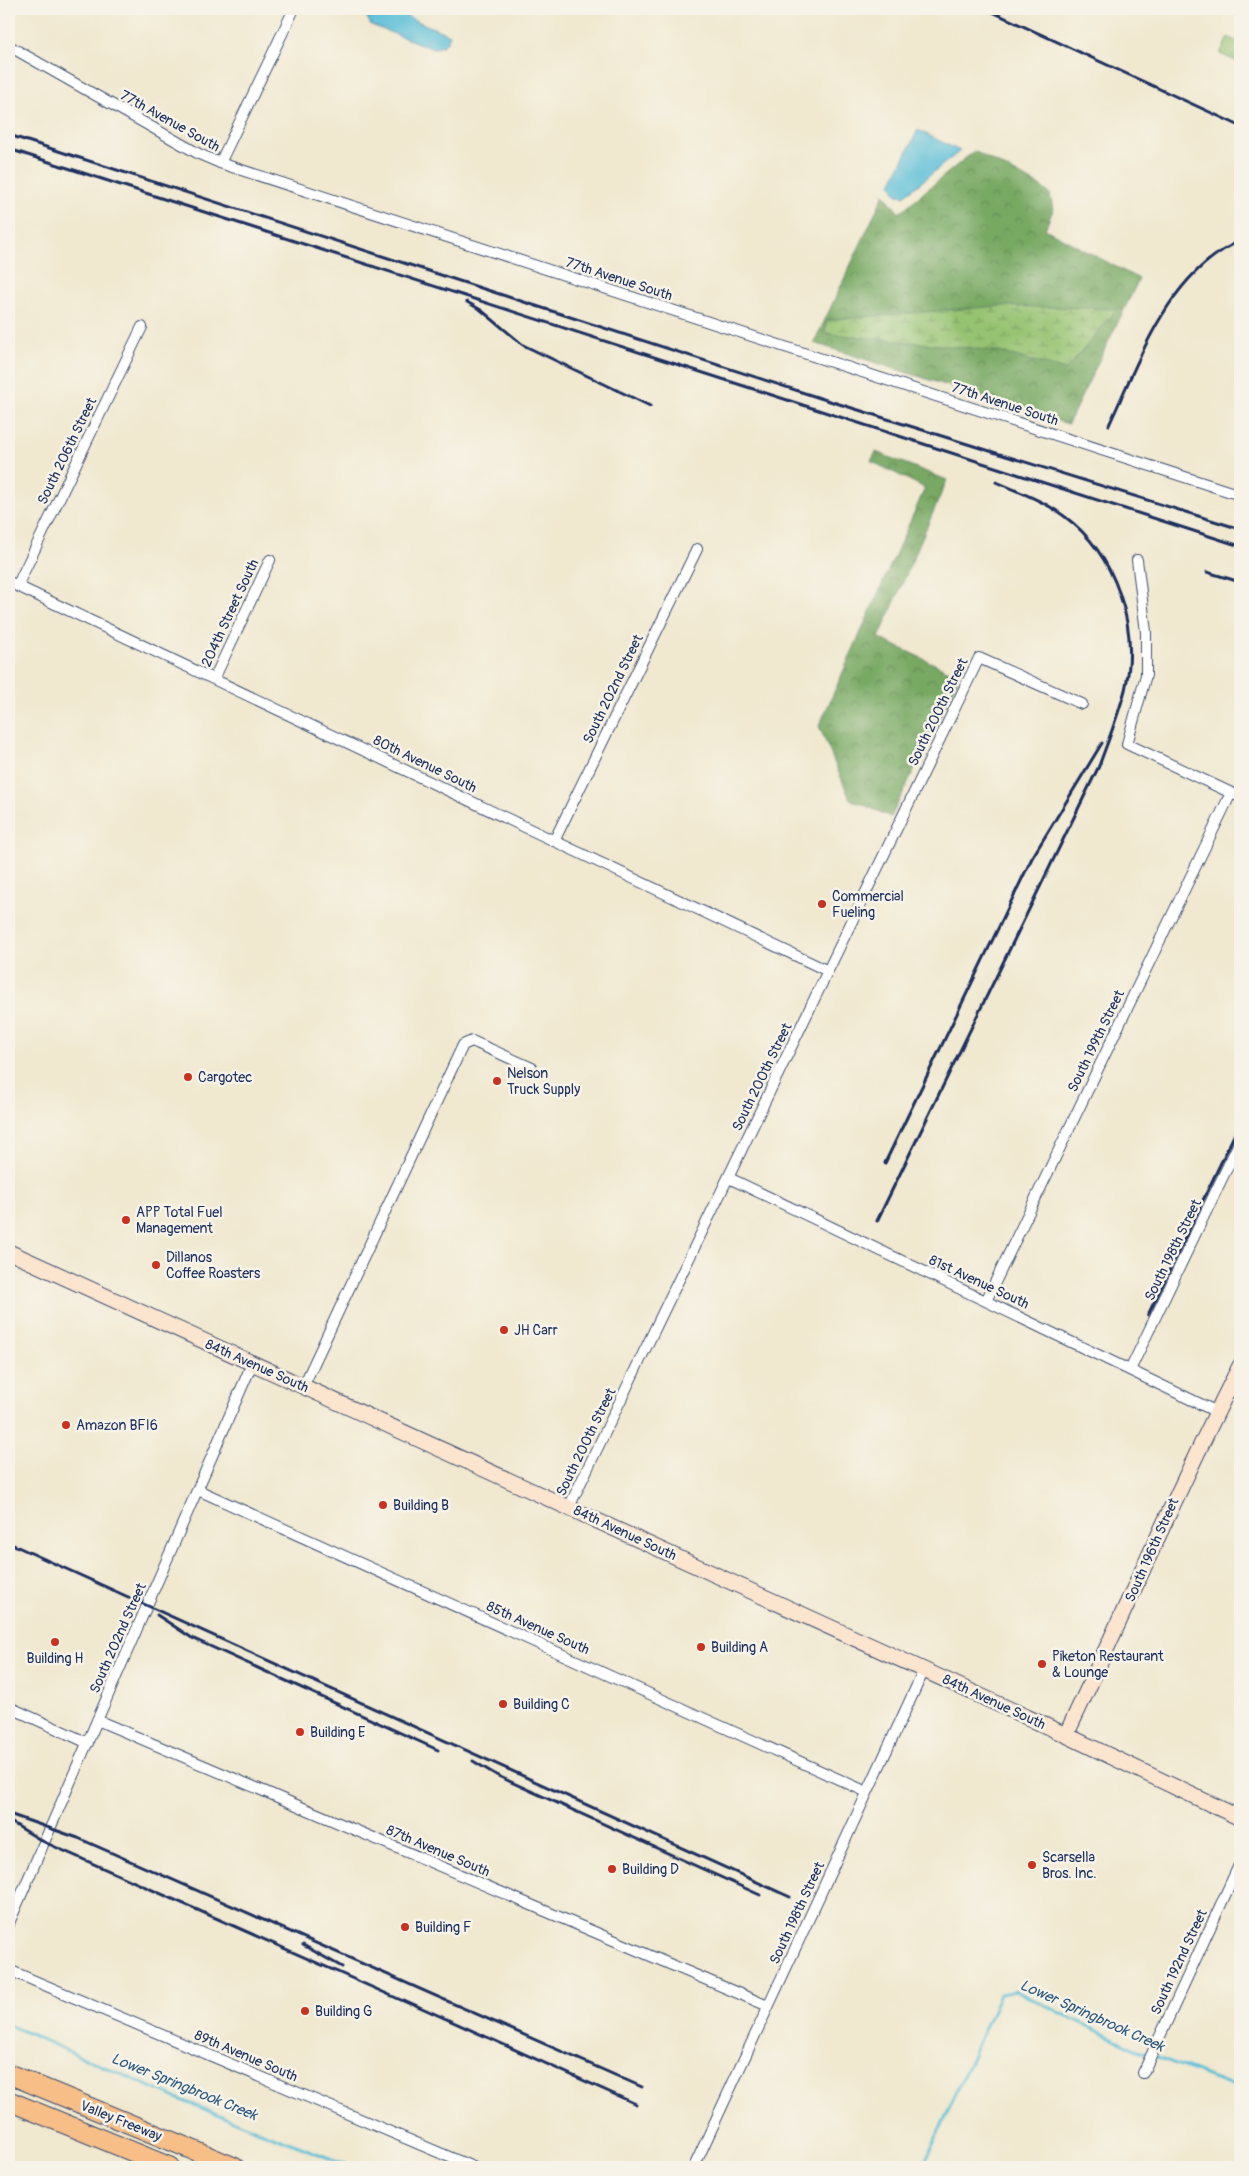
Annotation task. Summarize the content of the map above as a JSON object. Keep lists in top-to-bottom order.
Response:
{
  "streets": {
    "highway": ["Valley Freeway"],
    "main road": ["84th Avenue South", "South 196th Street"],
    "street": [
      "77th Avenue South",
      "South 206th Street",
      "204th Street South",
      "South 202nd Street",
      "South 200th Street",
      "80th Avenue South",
      "South 199th Street",
      "South 198th Street",
      "81st Avenue South",
      "85th Avenue South",
      "87th Avenue South",
      "South 192nd Street",
      "89th Avenue South"
    ]
  },
  "crossings": [
    ["South 206th Street", "80th Avenue South"],
    ["204th Street South", "80th Avenue South"],
    ["South 202nd Street", "80th Avenue South"],
    ["South 202nd Street", "84th Avenue South"],
    ["South 202nd Street", "85th Avenue South"],
    ["South 202nd Street", "87th Avenue South"],
    ["South 200th Street", "80th Avenue South"],
    ["South 200th Street", "81st Avenue South"],
    ["South 200th Street", "84th Avenue South"],
    ["South 199th Street", "81st Avenue South"],
    ["South 198th Street", "81st Avenue South"],
    ["South 198th Street", "84th Avenue South"],
    ["South 198th Street", "85th Avenue South"],
    ["South 198th Street", "87th Avenue South"],
    ["81st Avenue South", "South 196th Street"],
    ["84th Avenue South", "South 196th Street"]
  ],
  "water": ["Lower Springbrook Creek"],
  "places": [
    "Commercial Fueling",
    "Cargotec",
    "Nelson Truck Supply",
    "APP Total Fuel Management",
    "Dillanos Coffee Roasters",
    "JH Carr",
    "Amazon BFI6",
    "Building B",
    "Building H",
    "Building A",
    "Piketon Restaurant & Lounge",
    "Building C",
    "Building E",
    "Scarsella Bros. Inc.",
    "Building D",
    "Building F",
    "Building G"
  ]
}
